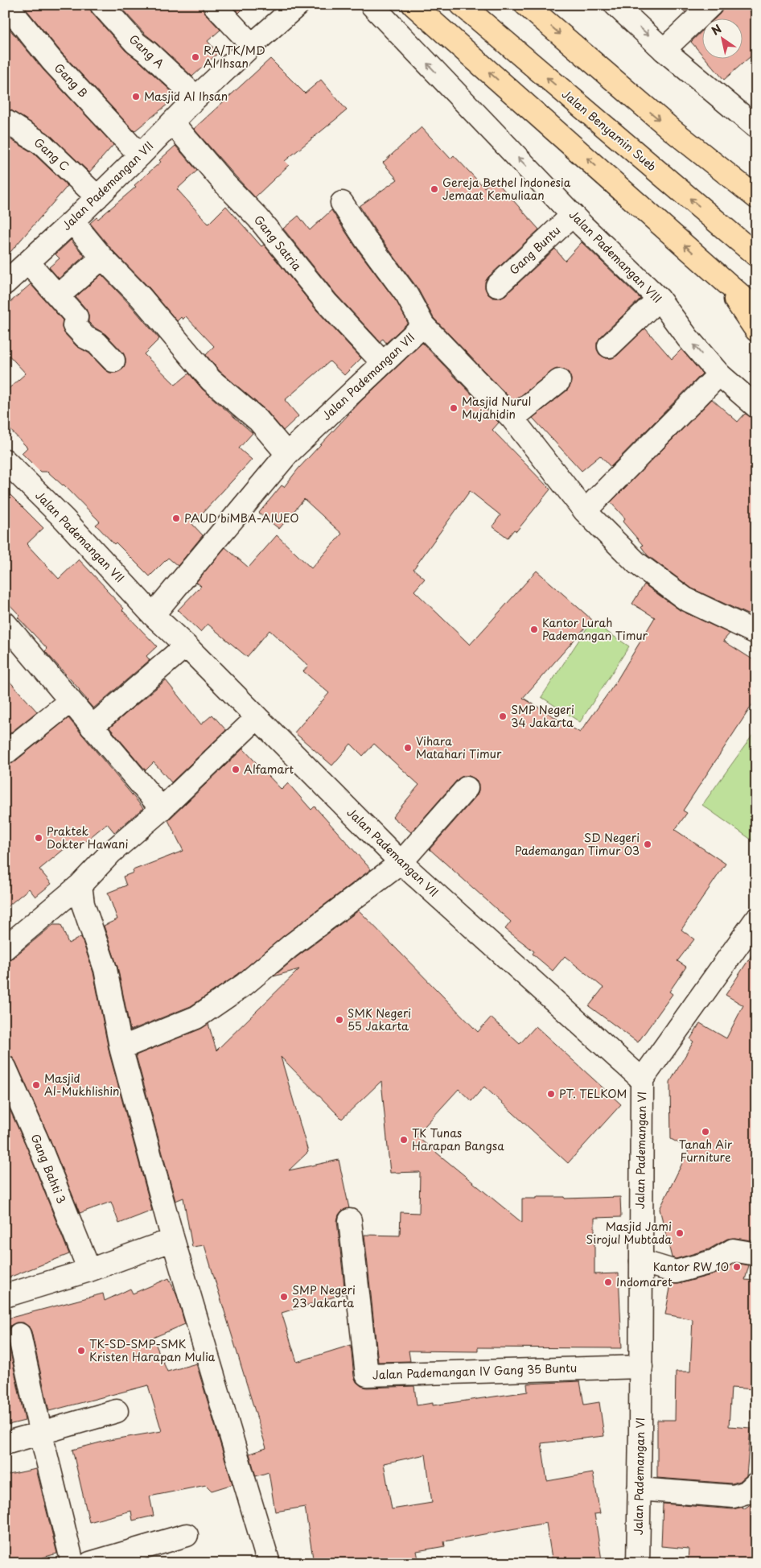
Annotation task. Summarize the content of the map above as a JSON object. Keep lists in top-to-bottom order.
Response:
{
  "streets": {
    "main road": ["Jalan Benyamin Sueb"],
    "street": [
      "Gang A",
      "Gang B",
      "Gang C",
      "Jalan Pademangan VII",
      "Gang Satria",
      "Gang Buntu",
      "Jalan Pademangan VIII",
      "Jalan Pademangan VI",
      "Gang Bahti 3",
      "Jalan Pademangan IV Gang 35 Buntu"
    ]
  },
  "crossings": [
    ["Gang A", "Jalan Pademangan VII"],
    ["Gang B", "Jalan Pademangan VII"],
    ["Gang C", "Jalan Pademangan VII"],
    ["Jalan Pademangan VII", "Gang Satria"],
    ["Jalan Pademangan VII", "Jalan Pademangan VI"],
    ["Gang Buntu", "Jalan Pademangan VIII"],
    ["Jalan Pademangan VI", "Jalan Pademangan IV Gang 35 Buntu"]
  ],
  "places": [
    "RA/TK/MD Al Ihsan",
    "Masjid Al Ihsan",
    "Gereja Bethel Indonesia Jemaat Kemuliaan",
    "Masjid Nurul Mujahidin",
    "PAUD biMBA-AIUEO",
    "Kantor Lurah Pademangan Timur",
    "SMP Negeri 34 Jakarta",
    "Vihara Matahari Timur",
    "Alfamart",
    "Praktek Dokter Hawani",
    "SD Negeri Pademangan Timur 03",
    "SMK Negeri 55 Jakarta",
    "Masjid Al-Mukhlishin",
    "PT. TELKOM",
    "Tanah Air Furniture",
    "TK Tunas Harapan Bangsa",
    "Masjid Jami Sirojul Mubtada",
    "Kantor RW 10",
    "Indomaret",
    "SMP Negeri 23 Jakarta",
    "TK-SD-SMP-SMK Kristen Harapan Mulia"
  ],
  "north": "top left"
}
